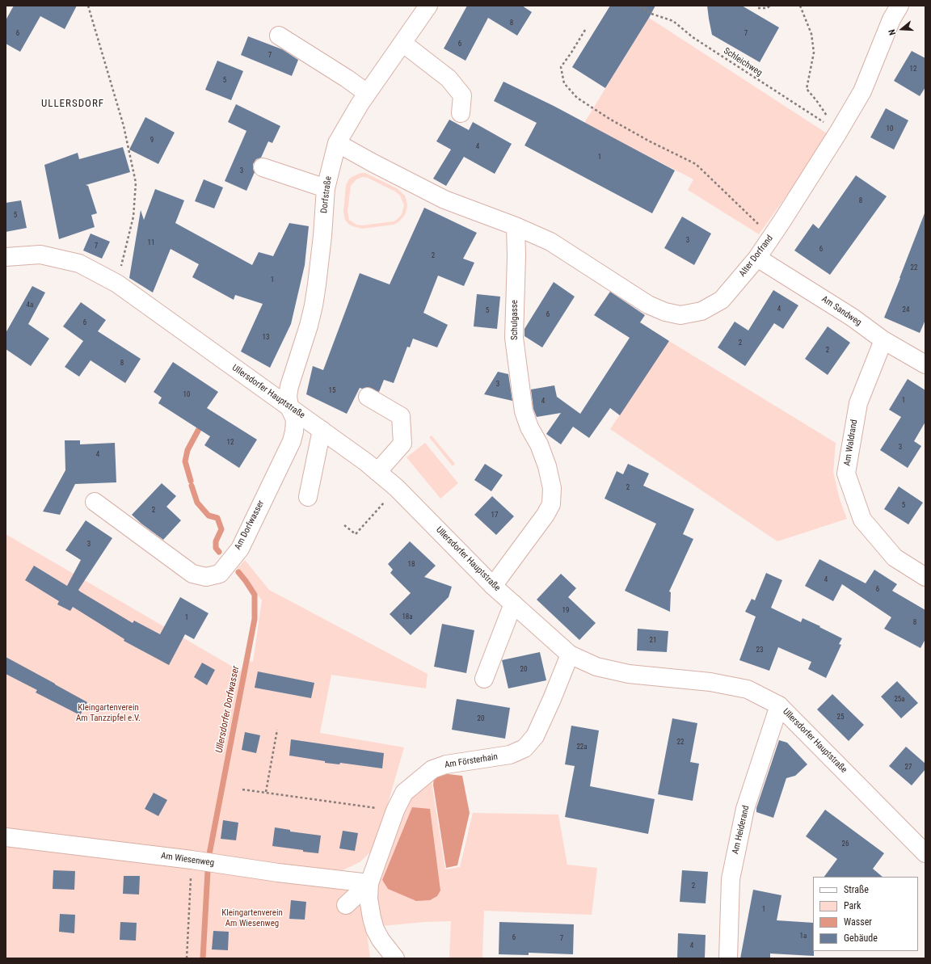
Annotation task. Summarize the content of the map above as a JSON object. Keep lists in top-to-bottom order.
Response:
{
  "streets": {
    "street": [
      "Dorfstraße",
      "Alter Dorfrand",
      "Am Sandweg",
      "Schulgasse",
      "Ullersdorfer Hauptstraße",
      "Am Waldrand",
      "Am Dorfwasser",
      "Am Försterhain",
      "Am Heiderand",
      "Am Wiesenweg"
    ],
    "path": ["Schleichweg"]
  },
  "crossings": [
    ["Schleichweg", "Alter Dorfrand"],
    ["Dorfstraße", "Ullersdorfer Hauptstraße"],
    ["Dorfstraße", "Am Dorfwasser"],
    ["Alter Dorfrand", "Am Sandweg"],
    ["Alter Dorfrand", "Schulgasse"],
    ["Am Sandweg", "Am Waldrand"],
    ["Schulgasse", "Ullersdorfer Hauptstraße"],
    ["Ullersdorfer Hauptstraße", "Am Dorfwasser"],
    ["Ullersdorfer Hauptstraße", "Am Försterhain"],
    ["Ullersdorfer Hauptstraße", "Am Heiderand"],
    ["Am Försterhain", "Am Wiesenweg"]
  ],
  "districts": ["ULLERSDORF"],
  "water": ["Ullersdorfer Dorfwasser"],
  "parks": ["Kleingartenverein Am Tanzzipfel e.V.", "Kleingartenverein Am Wiesenweg"],
  "house_numbers": [
    "8",
    "6",
    "7",
    "6",
    "7",
    "12",
    "5",
    "10",
    "9",
    "4",
    "1",
    "3",
    "8",
    "5",
    "3",
    "11",
    "7",
    "6",
    "2",
    "22",
    "1",
    "4a",
    "4",
    "24",
    "5",
    "6",
    "6",
    "13",
    "2",
    "2",
    "8",
    "3",
    "15",
    "10",
    "1",
    "4",
    "12",
    "3",
    "4",
    "2",
    "5",
    "2",
    "17",
    "3",
    "18",
    "4",
    "6",
    "19",
    "18a",
    "1",
    "8",
    "21",
    "23",
    "20",
    "25a",
    "25",
    "20",
    "22",
    "22a",
    "27",
    "26",
    "2",
    "1",
    "1a",
    "6",
    "7",
    "4"
  ],
  "legend": [
    "Straße",
    "Park",
    "Wasser",
    "Gebäude"
  ],
  "north": "left"
}
